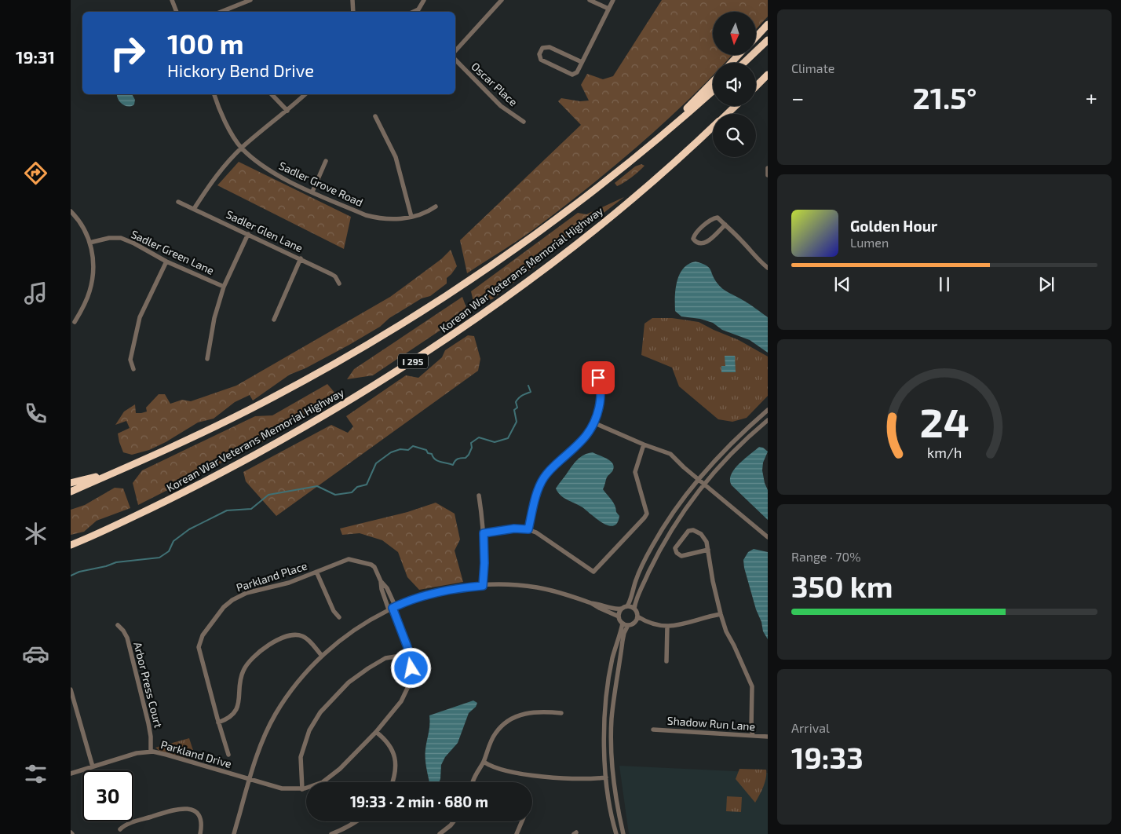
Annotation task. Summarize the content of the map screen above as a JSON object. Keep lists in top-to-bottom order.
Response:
{
  "streets": {
    "highway": ["Korean War Veterans Memorial Highway", "I 295"],
    "street": [
      "Oscar Place",
      "Sadler Grove Road",
      "Sadler Glen Lane",
      "Sadler Green Lane",
      "Parkland Place",
      "Arbor Press Court",
      "Shadow Run Lane",
      "Parkland Drive"
    ]
  },
  "crossings": [
    ["Arbor Press Court", "Parkland Drive"]
  ],
  "north": "bottom",
  "page": {
    "tabs": "19:31",
    "tile": [
      "Climate",
      ["Range · 70%", "350 km"],
      ["Arrival", "19:33"]
    ],
    "turn": ["100 m", "Hickory Bend Drive"],
    "heat": ["−", "21.5°", "+"],
    "song": ["Golden Hour", "Lumen"],
    "limit": "30",
    "trip": "19:33 · 2 min · 680 m",
    "gauge": ["24", "km/h"]
  }
}
